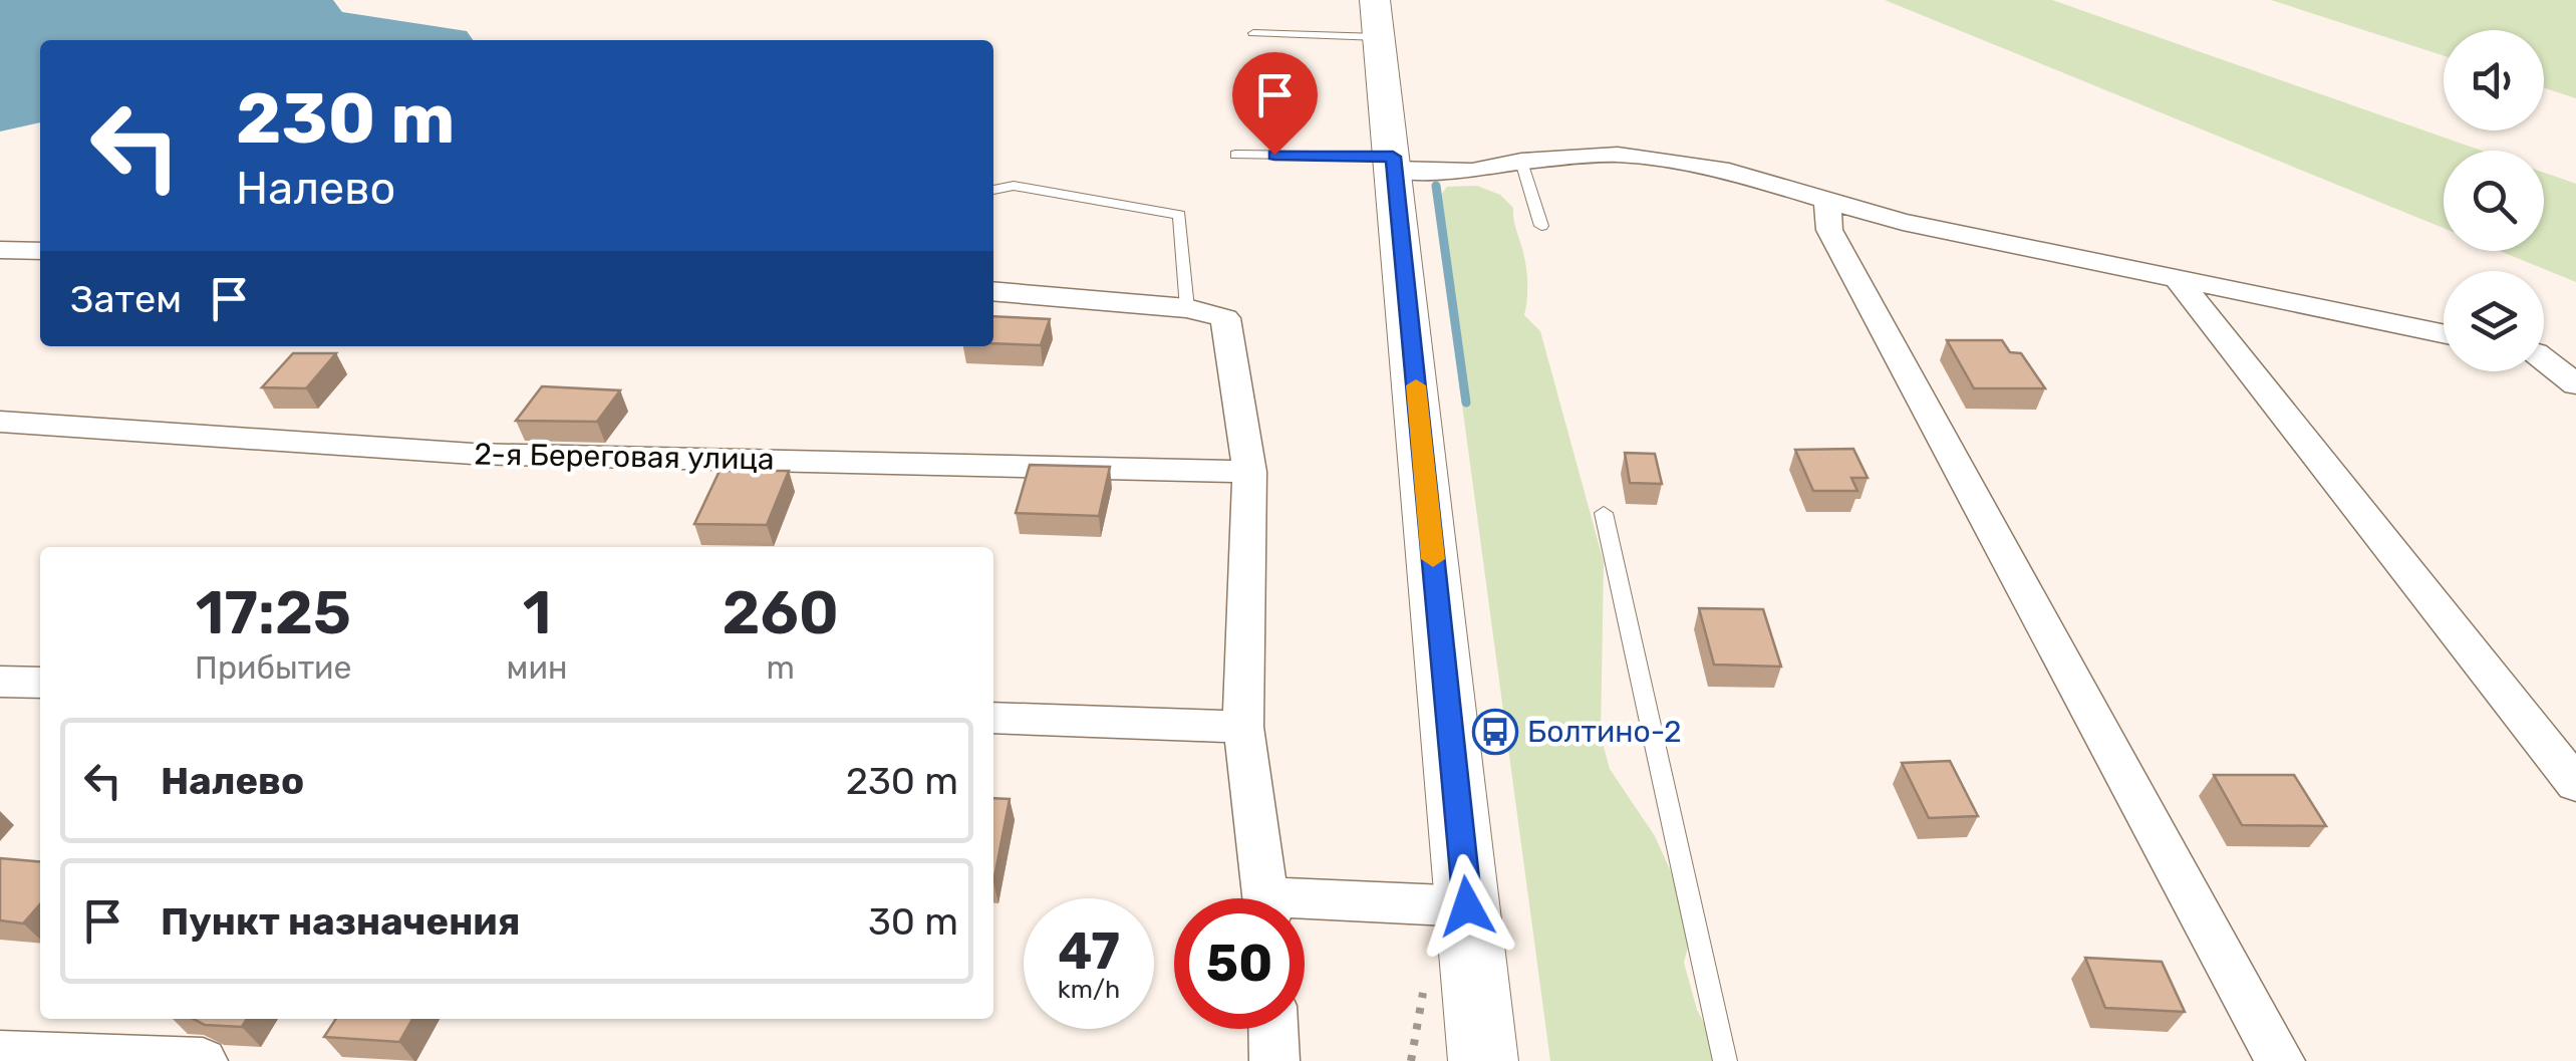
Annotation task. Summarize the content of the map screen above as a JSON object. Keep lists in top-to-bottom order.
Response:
{
  "streets": {
    "street": ["2-я Береговая улица"]
  },
  "places": {
    "bus stop": ["Болтино-2"]
  },
  "page": {
    "turn": ["230 m", "Налево"],
    "then": "Затем",
    "eta": [
      "17:25",
      "Прибытие",
      "1",
      "мин",
      "260",
      "m"
    ],
    "list": [
      {
        "name": "Налево",
        "value": "230 m"
      },
      {
        "name": "Пункт назначения",
        "value": "30 m"
      }
    ],
    "speed": "47 km/h",
    "limit": "50"
  }
}
